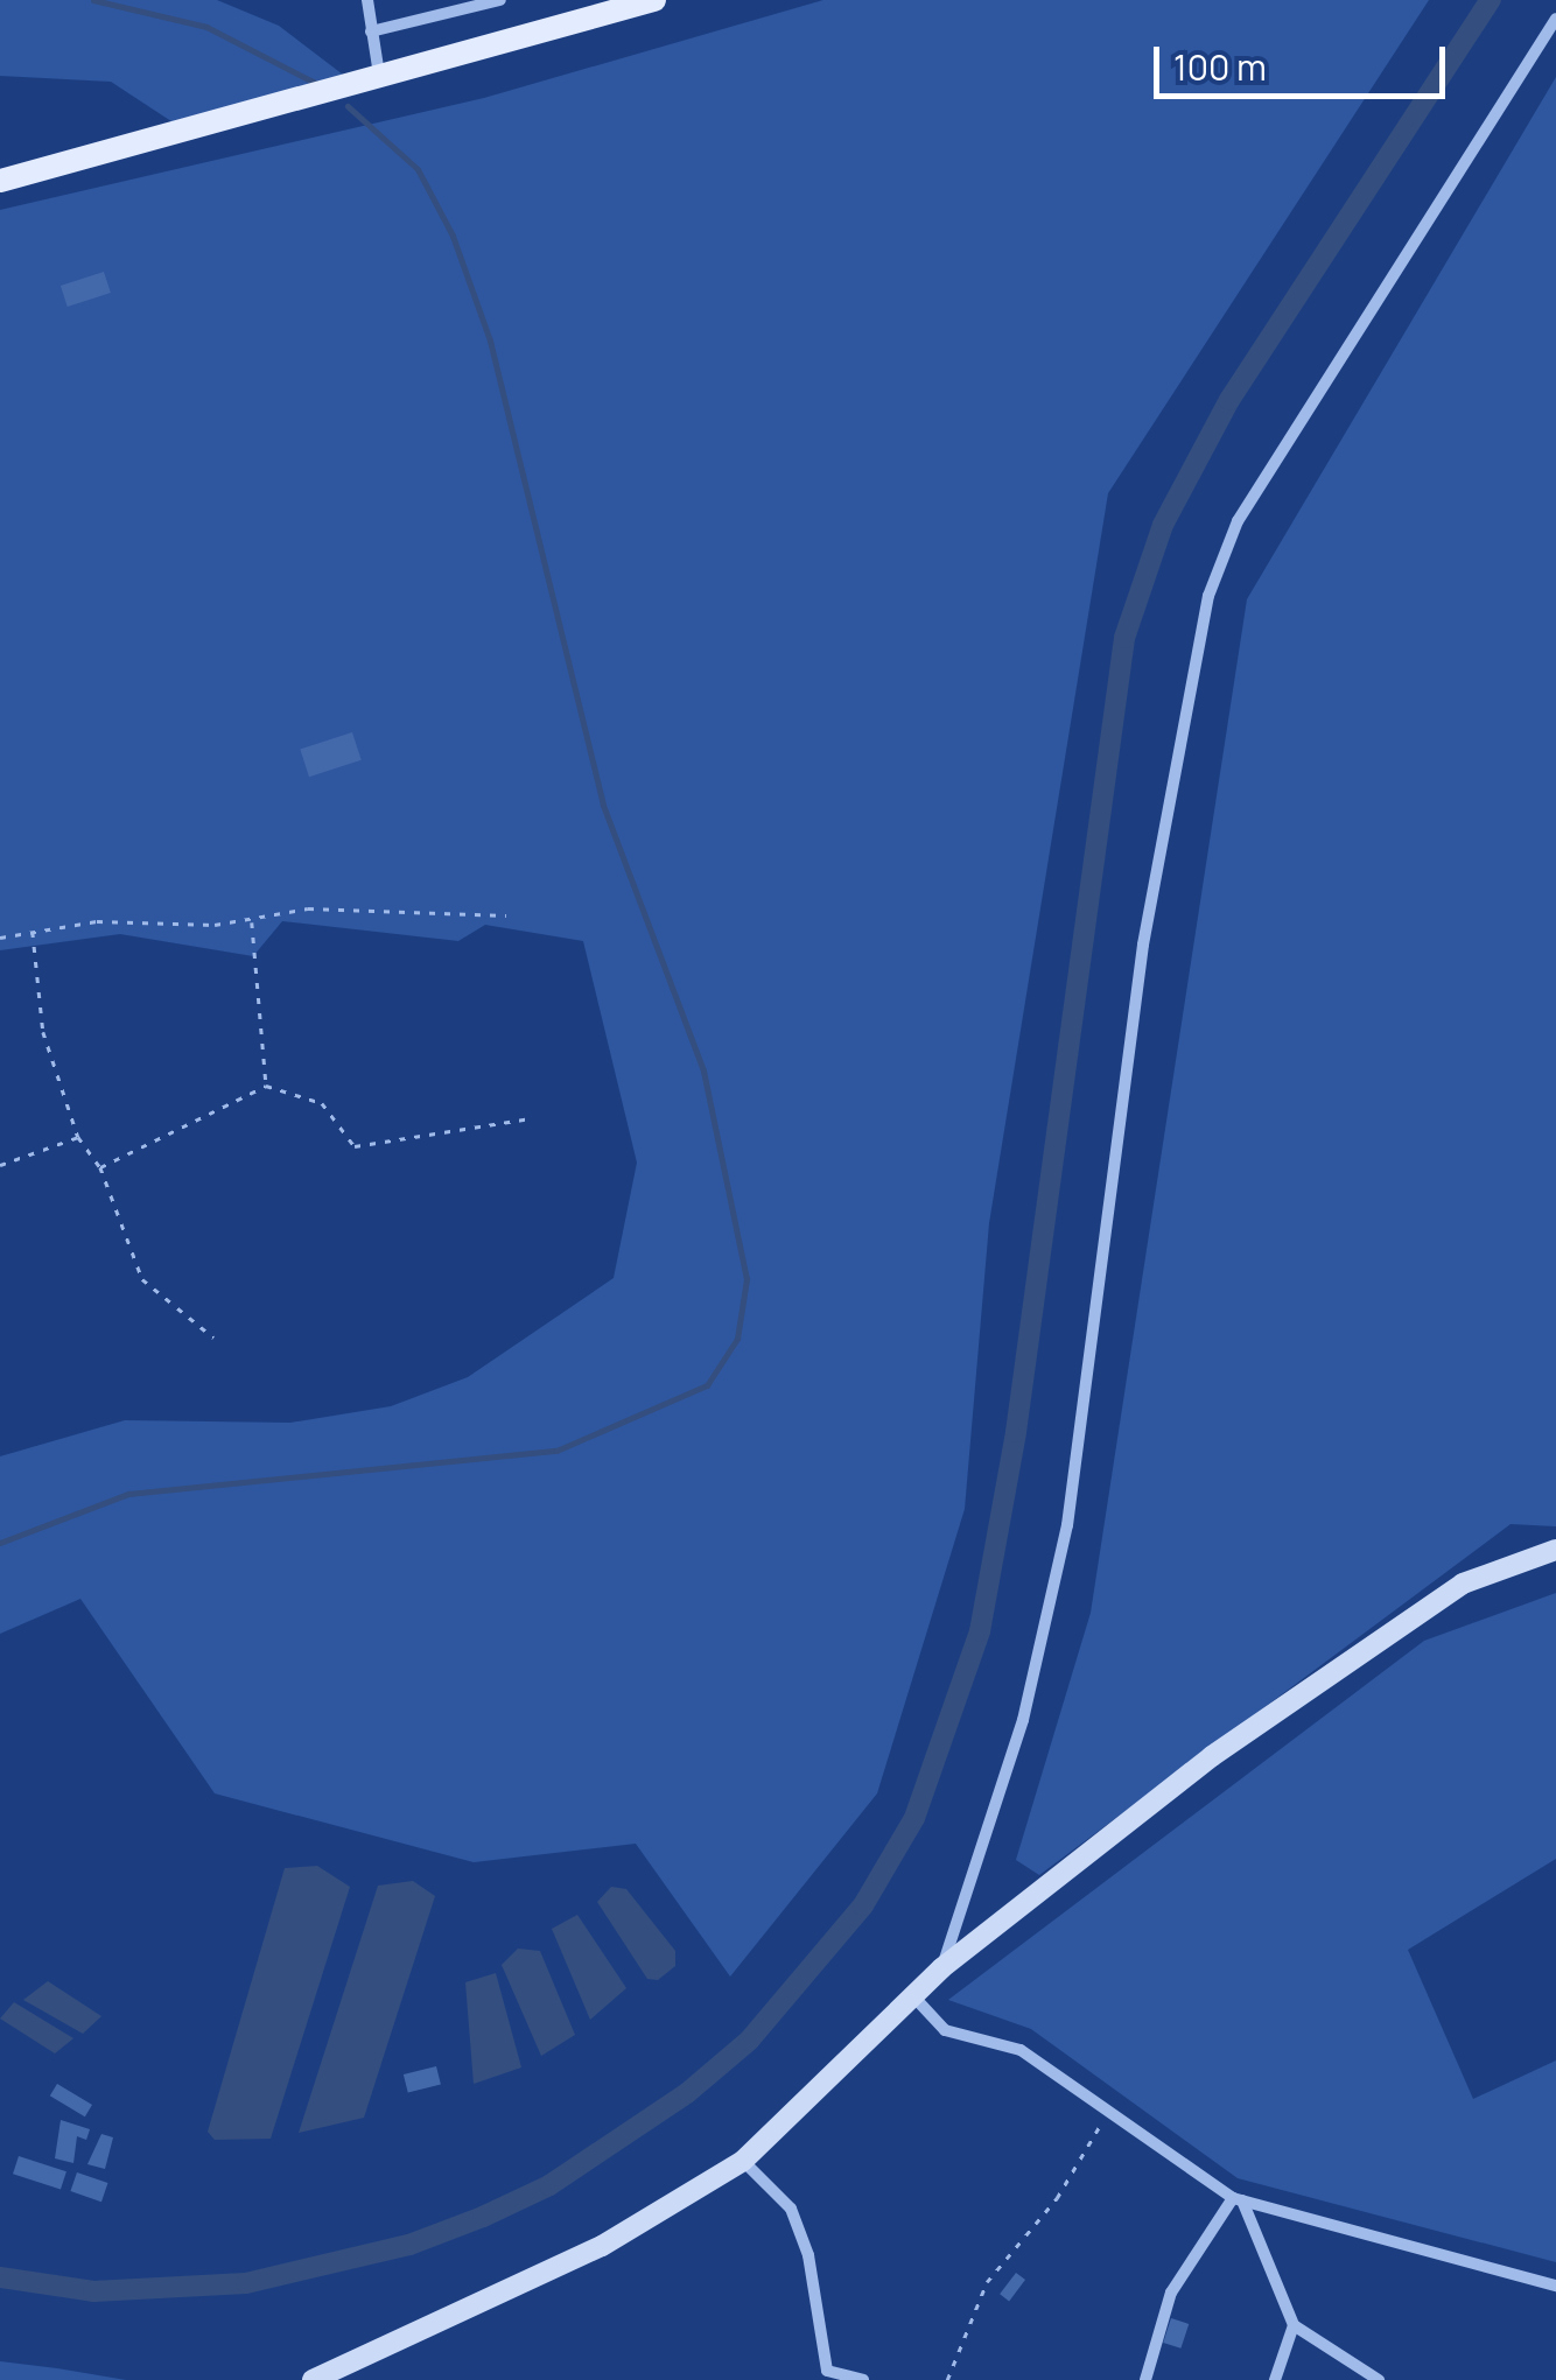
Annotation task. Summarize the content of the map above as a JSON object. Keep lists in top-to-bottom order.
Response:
{
  "scale_bar": "100 m"
}
